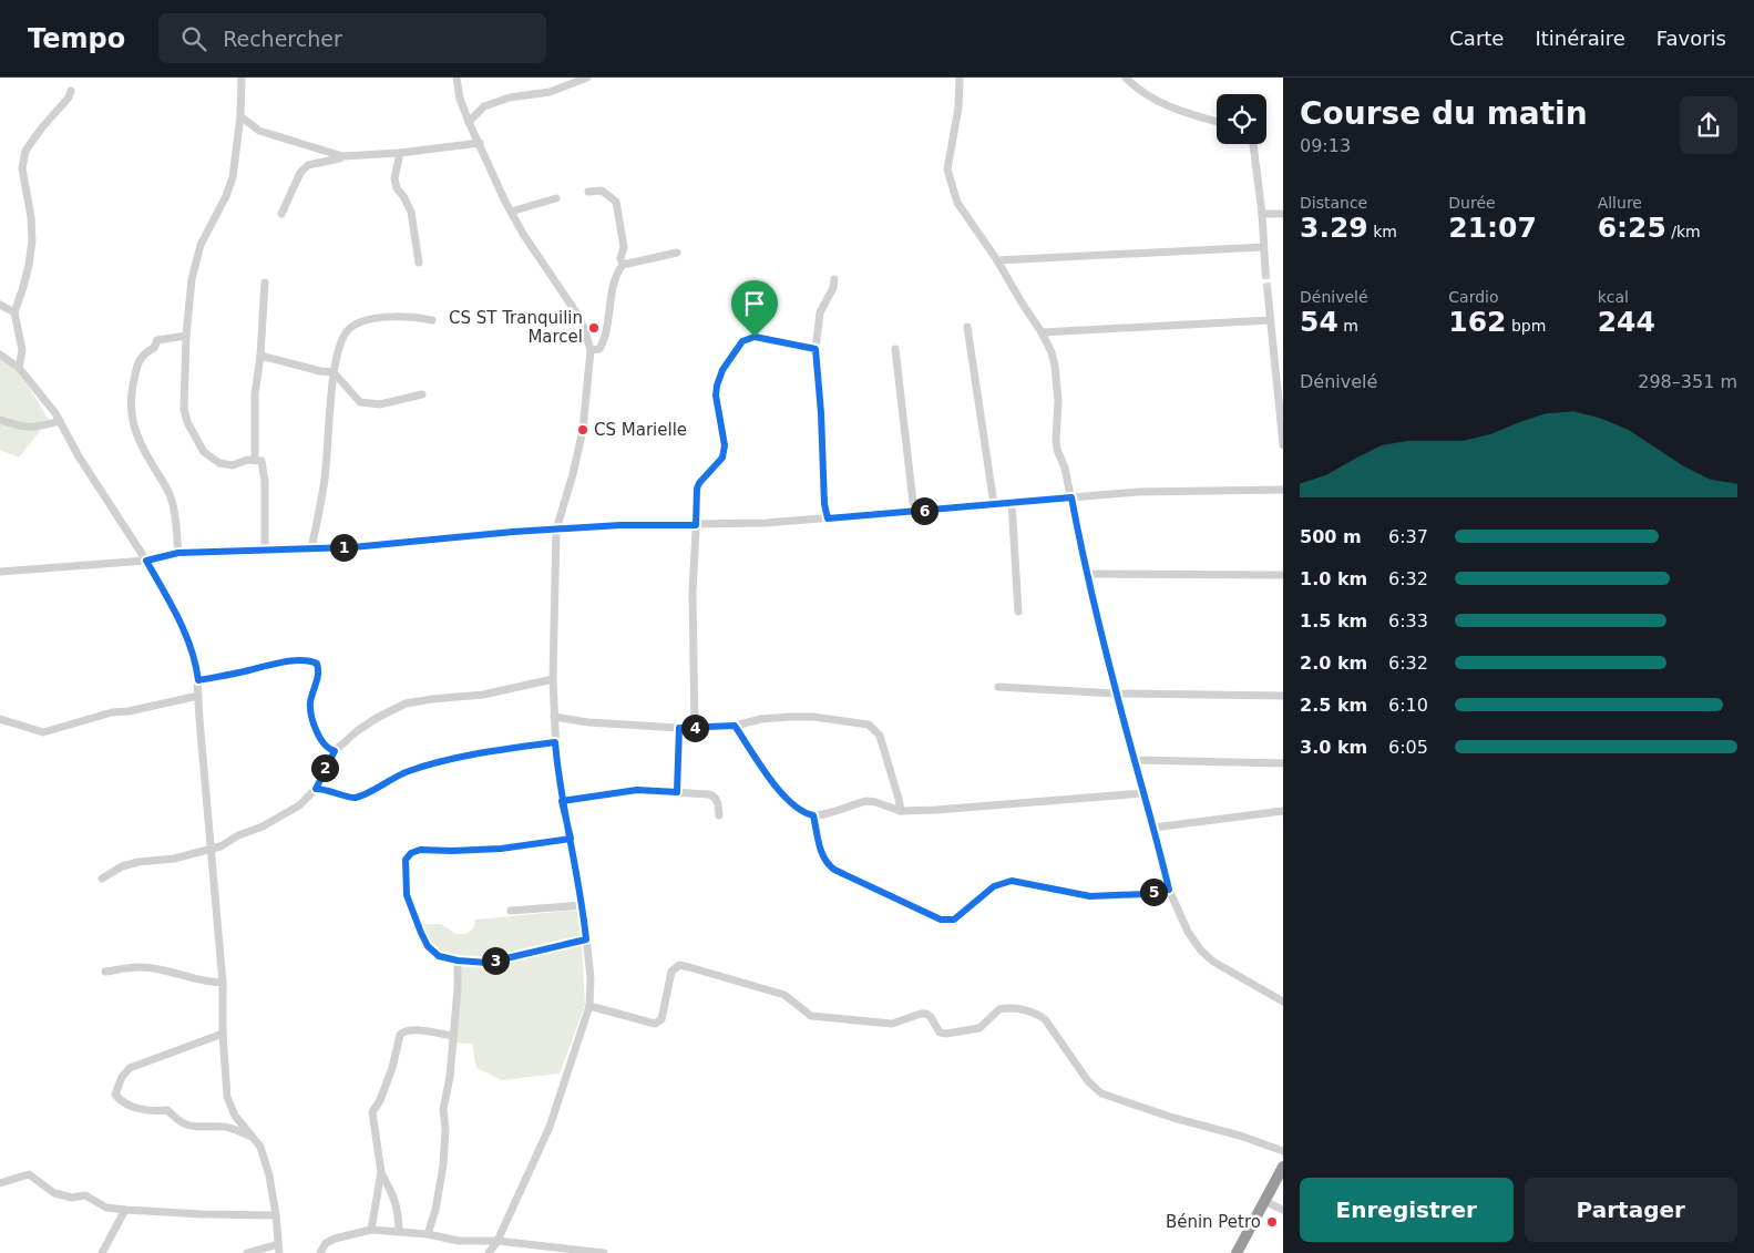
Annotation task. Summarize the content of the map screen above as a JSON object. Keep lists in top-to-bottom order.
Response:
{
  "places": ["CS ST Tranquilin Marcel", "CS Marielle", "Bénin Petro"],
  "page": {
    "header": "Tempo",
    "search": "Rechercher",
    "nav": ["Carte", "Itinéraire", "Favoris"],
    "heading": ["Course du matin", "09:13"],
    "stats": [
      ["Distance", "3.29 km"],
      ["Durée", "21:07"],
      ["Allure", "6:25 /km"],
      ["Dénivelé", "54 m"],
      ["Cardio", "162 bpm"],
      ["kcal", "244"]
    ],
    "chart": ["Dénivelé", "298–351 m"],
    "pins": [
      "6",
      "1",
      "4",
      "2",
      "5",
      "3"
    ],
    "list": [
      {
        "name": "500 m",
        "note": "6:37"
      },
      {
        "name": "1.0 km",
        "note": "6:32"
      },
      {
        "name": "1.5 km",
        "note": "6:33"
      },
      {
        "name": "2.0 km",
        "note": "6:32"
      },
      {
        "name": "2.5 km",
        "note": "6:10"
      },
      {
        "name": "3.0 km",
        "note": "6:05"
      }
    ],
    "buttons": ["Enregistrer", "Partager"]
  }
}
